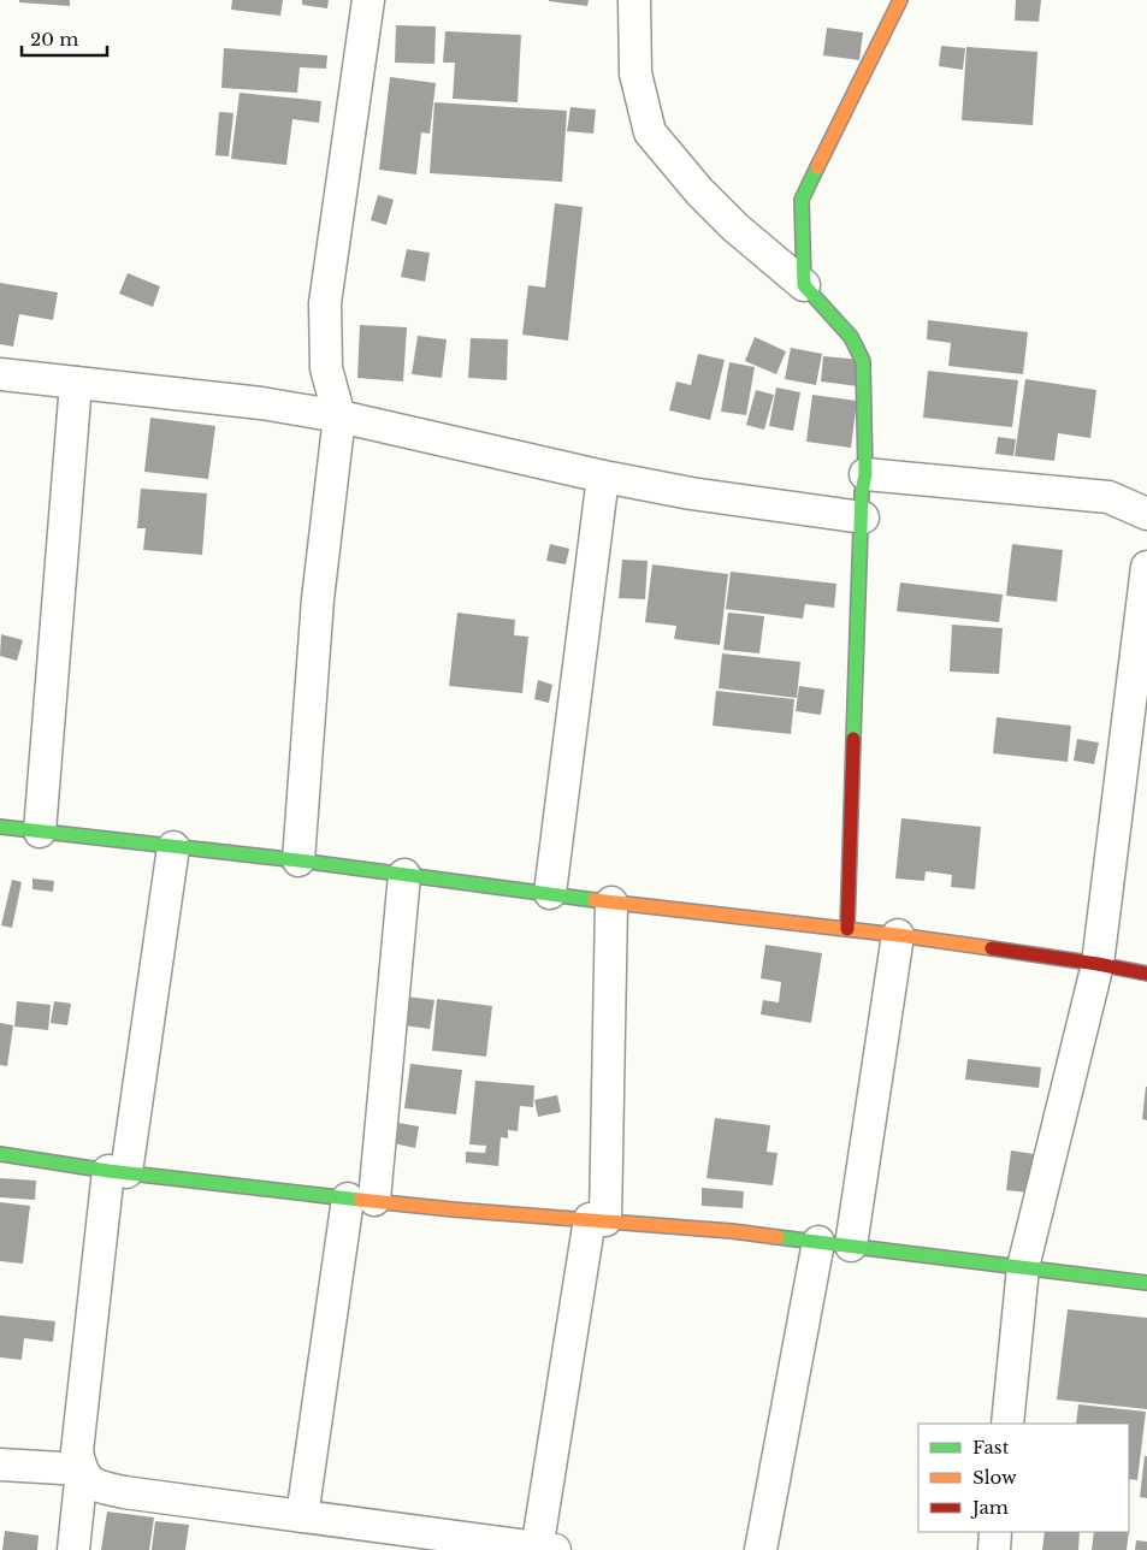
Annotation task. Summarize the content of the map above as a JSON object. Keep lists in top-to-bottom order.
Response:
{
  "legend": ["Fast", "Slow", "Jam"],
  "scale_bar": "20 m"
}
